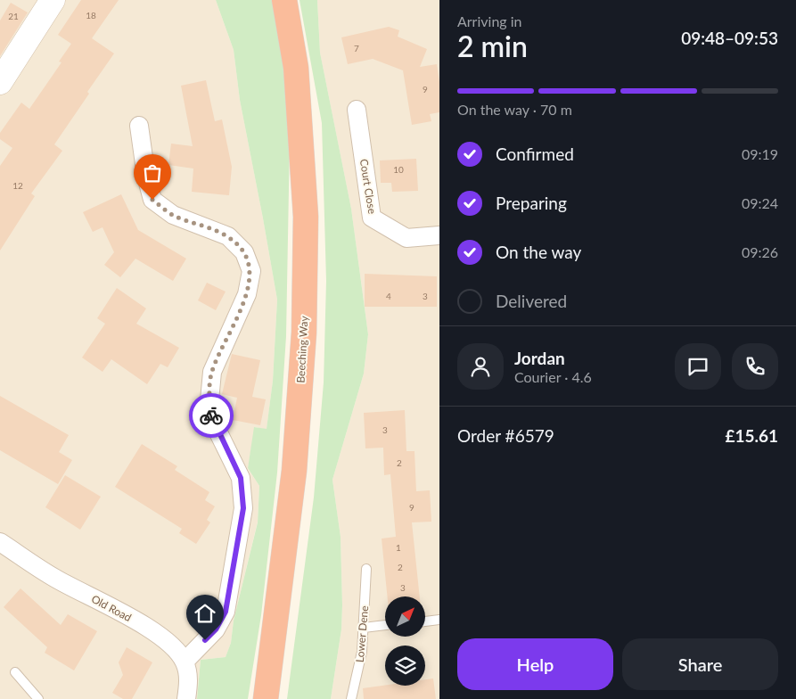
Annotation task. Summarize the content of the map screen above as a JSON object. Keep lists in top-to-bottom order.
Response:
{
  "streets": {
    "highway": ["Beeching Way"],
    "street": ["Court Close", "Old Road"],
    "lane": ["Lower Dene"]
  },
  "house_numbers": [
    "18",
    "21",
    "7",
    "9",
    "10",
    "12",
    "4",
    "3",
    "3",
    "2",
    "9",
    "1",
    "2",
    "3"
  ],
  "north": "top right",
  "page": {
    "heading": ["2 min", "Arriving in", "09:48–09:53"],
    "panel": [
      "Jordan",
      "Courier · 4.6",
      "Order #6579",
      "£15.61"
    ],
    "bar": "On the way · 70 m",
    "list": [
      ["Confirmed", "09:19"],
      ["Preparing", "09:24"],
      ["On the way", "09:26"],
      "Delivered"
    ],
    "buttons": ["Help", "Share"]
  }
}
